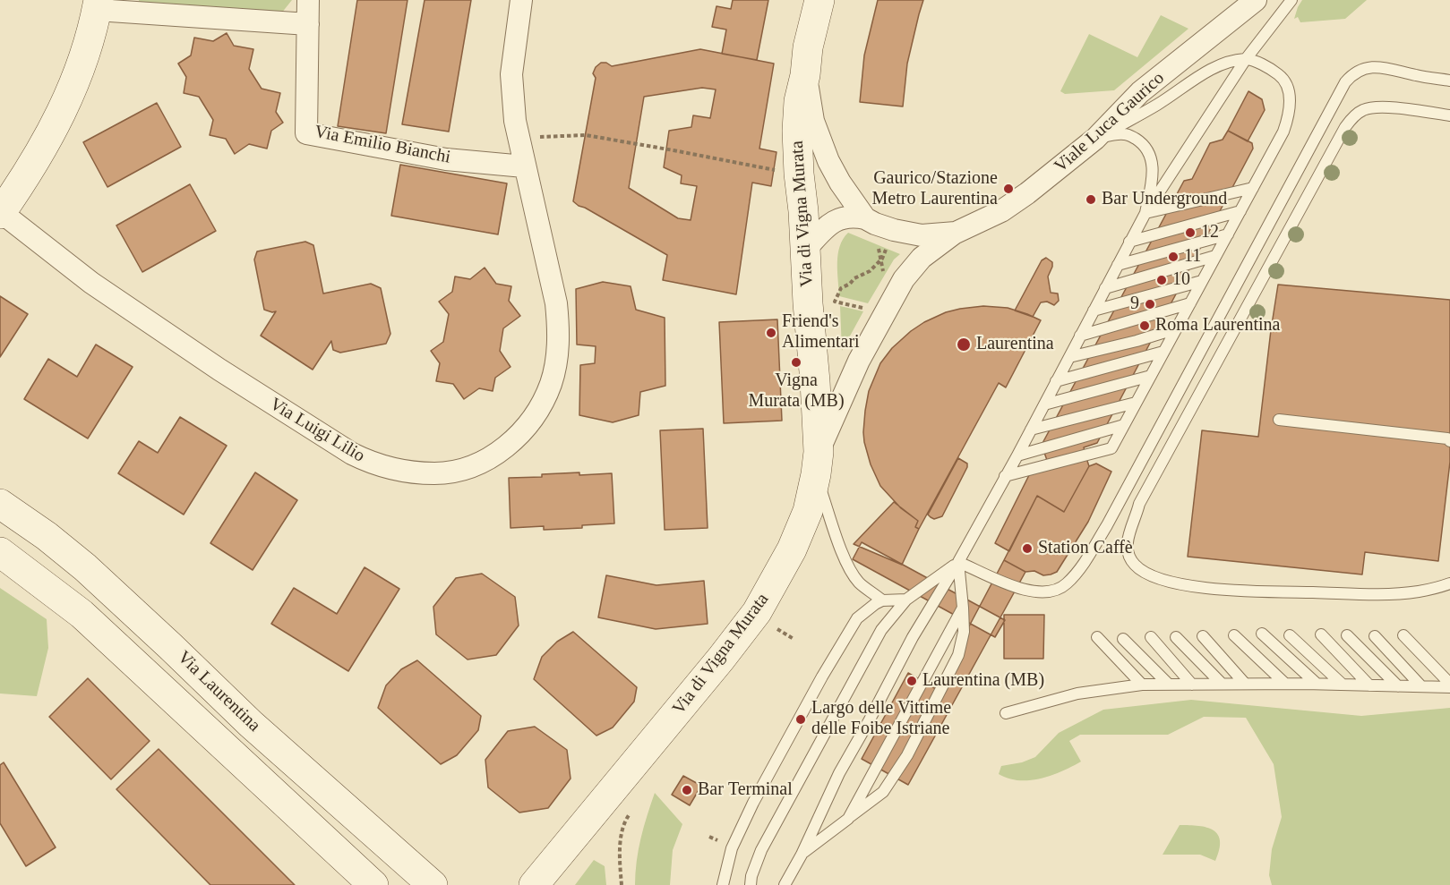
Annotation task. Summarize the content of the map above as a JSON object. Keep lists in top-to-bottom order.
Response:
{
  "streets": {
    "main road": ["Via di Vigna Murata", "Via Laurentina"],
    "street": ["Viale Luca Gaurico", "Via Emilio Bianchi", "Via Luigi Lilio"]
  },
  "crossings": [
    ["Viale Luca Gaurico", "Via di Vigna Murata"],
    ["Via Emilio Bianchi", "Via Luigi Lilio"]
  ],
  "places": [
    "Gaurico/Stazione Metro Laurentina",
    "Bar Underground",
    "12",
    "11",
    "10",
    "9",
    "Roma Laurentina",
    "Friend's Alimentari",
    "Laurentina",
    "Vigna Murata (MB)",
    "Station Caffè",
    "Laurentina (MB)",
    "Largo delle Vittime delle Foibe Istriane",
    "Bar Terminal"
  ]
}
